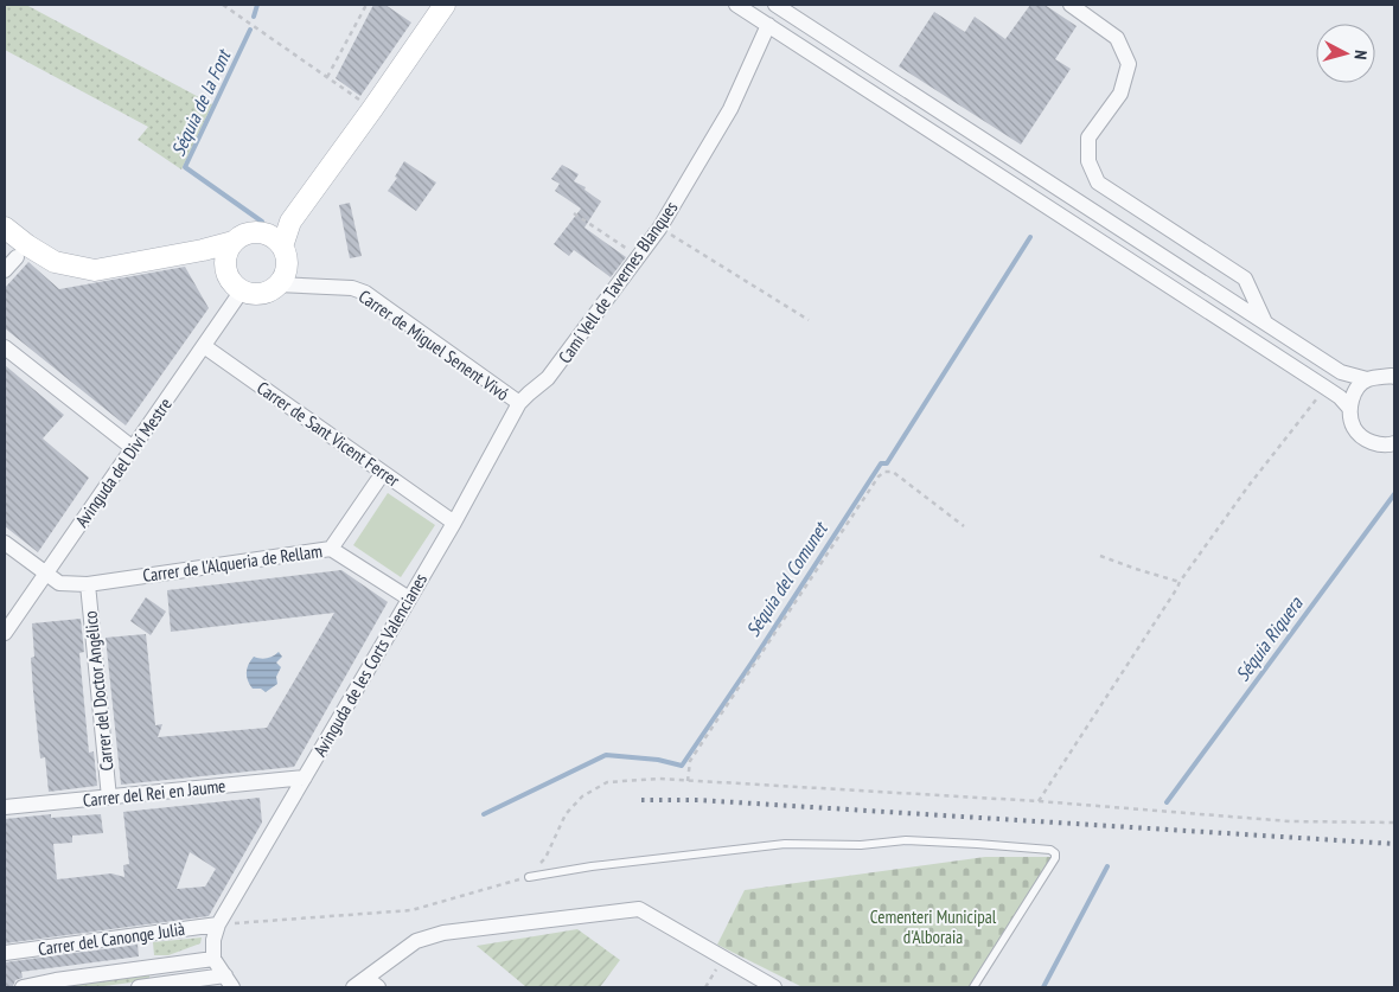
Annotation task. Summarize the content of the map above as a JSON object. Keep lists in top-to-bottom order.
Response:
{
  "streets": {
    "street": [
      "Camí Vell de Tavernes Blanques",
      "Carrer de Miguel Senent Vivó",
      "Carrer de Sant Vicent Ferrer",
      "Avinguda del Diví Mestre",
      "Carrer de l'Alqueria de Rellam",
      "Avinguda de les Corts Valencianes",
      "Carrer del Doctor Angélico",
      "Carrer del Rei en Jaume",
      "Carrer del Canonge Julià"
    ]
  },
  "crossings": [
    ["Camí Vell de Tavernes Blanques", "Carrer de Miguel Senent Vivó"],
    ["Camí Vell de Tavernes Blanques", "Avinguda de les Corts Valencianes"],
    ["Carrer de Miguel Senent Vivó", "Avinguda del Diví Mestre"],
    ["Carrer de Miguel Senent Vivó", "Avinguda de les Corts Valencianes"],
    ["Carrer de Sant Vicent Ferrer", "Avinguda del Diví Mestre"],
    ["Carrer de Sant Vicent Ferrer", "Avinguda de les Corts Valencianes"],
    ["Avinguda del Diví Mestre", "Carrer de l'Alqueria de Rellam"],
    ["Carrer de l'Alqueria de Rellam", "Avinguda de les Corts Valencianes"],
    ["Carrer de l'Alqueria de Rellam", "Carrer del Doctor Angélico"],
    ["Avinguda de les Corts Valencianes", "Carrer del Rei en Jaume"],
    ["Avinguda de les Corts Valencianes", "Carrer del Canonge Julià"],
    ["Carrer del Doctor Angélico", "Carrer del Rei en Jaume"]
  ],
  "water": ["Séquia de la Font", "Séquia del Comunet", "Séquia Riquera"],
  "parks": ["Cementeri Municipal d'Alboraia"],
  "north": "right"
}
